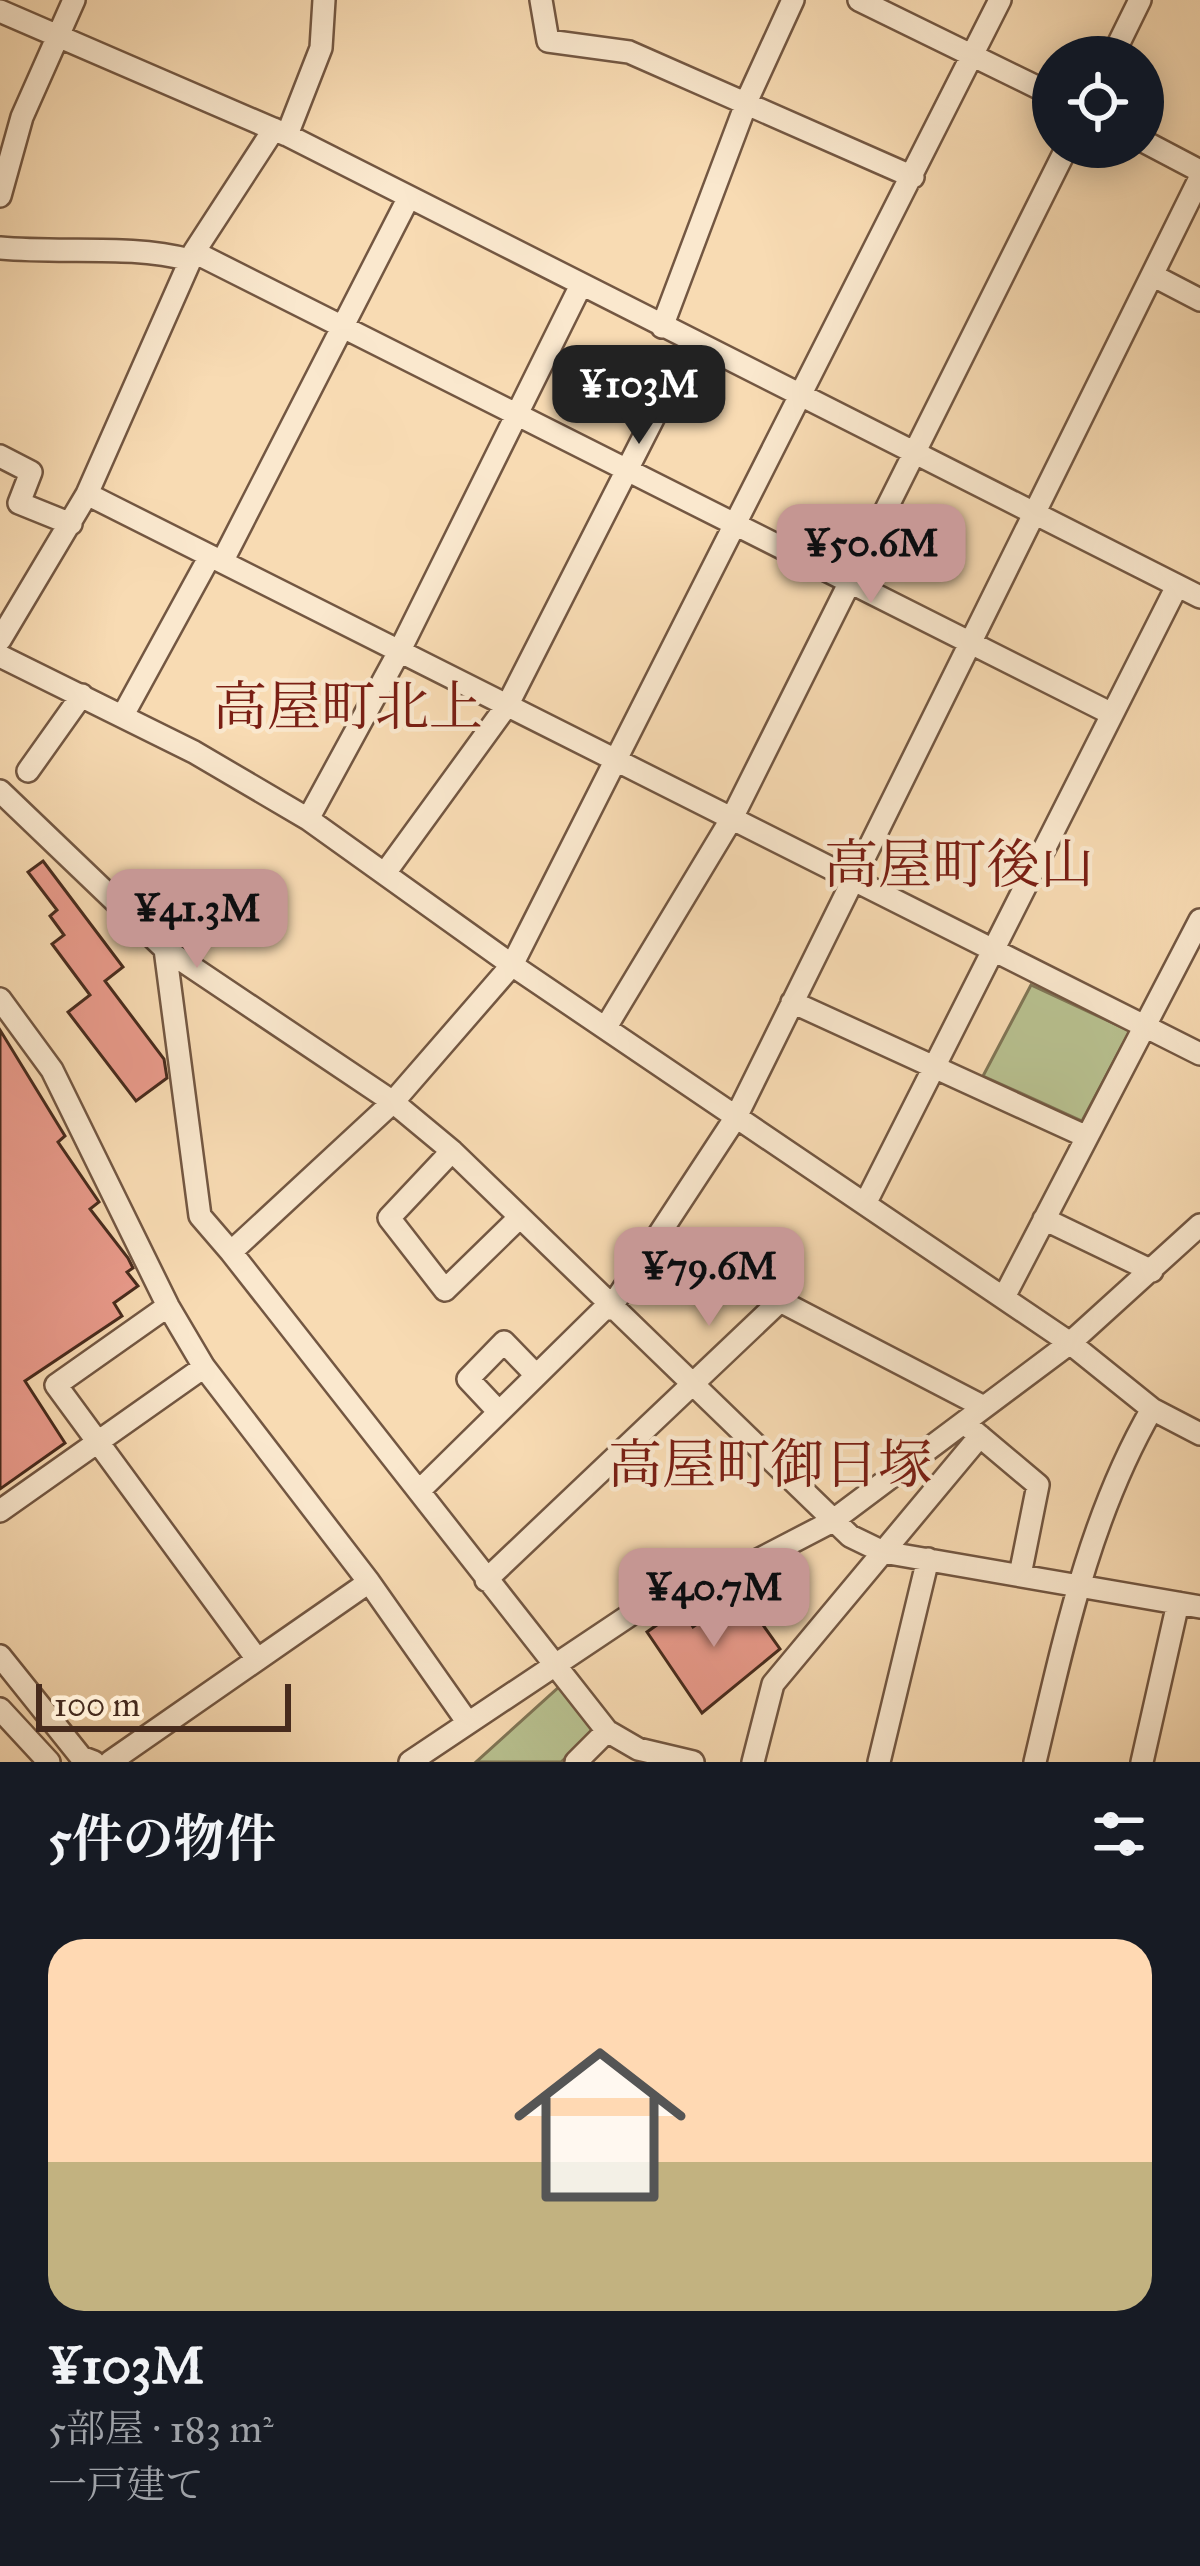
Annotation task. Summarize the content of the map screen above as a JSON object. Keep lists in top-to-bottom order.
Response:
{
  "districts": ["高屋町北上", "高屋町後山", "高屋町御日塚"],
  "scale_bar": "100 m",
  "page": {
    "price": [
      "¥103M",
      "¥50.6M",
      "¥41.3M",
      "¥79.6M",
      "¥40.7M"
    ],
    "scale": "100 m",
    "heading": "5件の物件",
    "list": [
      {
        "name": "¥103M",
        "note": "5部屋 · 183 m² · 一戸建て"
      }
    ]
  }
}
